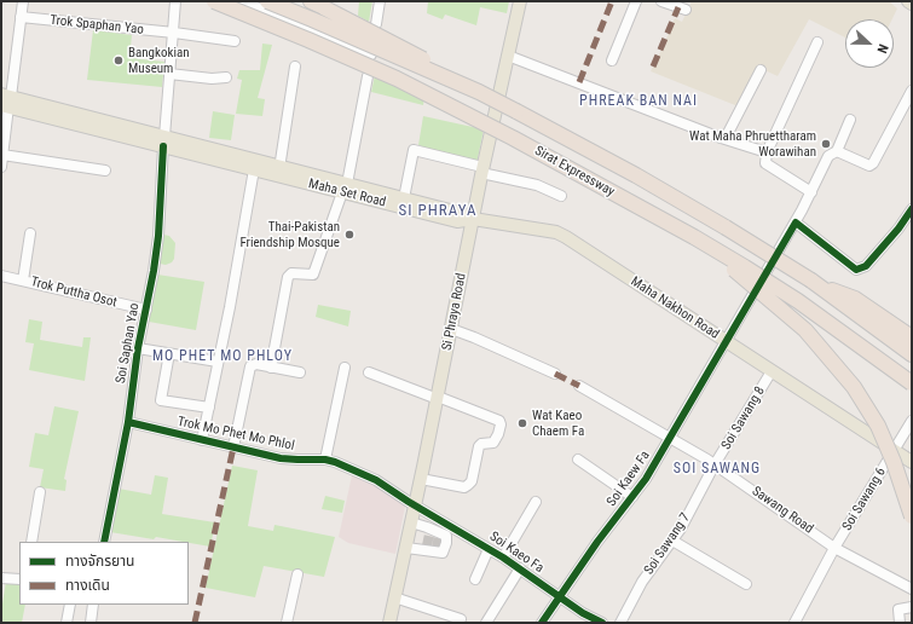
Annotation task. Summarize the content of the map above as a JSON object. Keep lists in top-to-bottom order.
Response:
{
  "streets": {
    "highway": ["Sirat Expressway"],
    "main road": ["Maha Set Road", "Maha Nakhon Road", "Si Phraya Road"],
    "street": [
      "Trok Spaphan Yao",
      "Trok Puttha Osot",
      "Soi Saphan Yao",
      "Soi Sawang 8",
      "Trok Mo Phet Mo Phlol",
      "Soi Kaew Fa",
      "Soi Sawang 6",
      "Sawang Road",
      "Soi Sawang 7",
      "Soi Kaeo Fa"
    ]
  },
  "crossings": [
    ["Trok Spaphan Yao", "Soi Saphan Yao"],
    ["Maha Set Road", "Maha Nakhon Road"],
    ["Maha Set Road", "Si Phraya Road"],
    ["Maha Set Road", "Soi Saphan Yao"],
    ["Trok Puttha Osot", "Soi Saphan Yao"],
    ["Maha Nakhon Road", "Si Phraya Road"],
    ["Maha Nakhon Road", "Soi Sawang 8"],
    ["Maha Nakhon Road", "Soi Kaew Fa"],
    ["Maha Nakhon Road", "Soi Sawang 6"],
    ["Si Phraya Road", "Trok Mo Phet Mo Phlol"],
    ["Si Phraya Road", "Soi Kaeo Fa"],
    ["Soi Saphan Yao", "Trok Mo Phet Mo Phlol"],
    ["Soi Sawang 8", "Sawang Road"],
    ["Soi Sawang 8", "Soi Sawang 7"],
    ["Trok Mo Phet Mo Phlol", "Soi Kaeo Fa"],
    ["Soi Kaew Fa", "Sawang Road"],
    ["Soi Kaew Fa", "Soi Kaeo Fa"],
    ["Soi Sawang 6", "Sawang Road"],
    ["Sawang Road", "Soi Sawang 7"]
  ],
  "districts": [
    "PHREAK BAN NAI",
    "SI PHRAYA",
    "MO PHET MO PHLOY",
    "SOI SAWANG"
  ],
  "places": [
    "Bangkokian Museum",
    "Wat Maha Phruettharam Worawihan",
    "Thai-Pakistan Friendship Mosque",
    "Wat Kaeo Chaem Fa"
  ],
  "legend": ["ทางจักรยาน", "ทางเดิน"],
  "north": "right"
}
